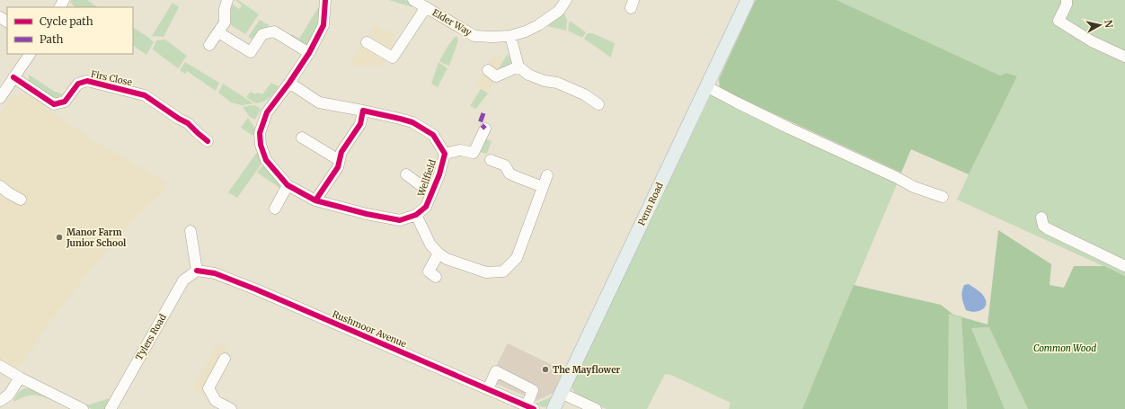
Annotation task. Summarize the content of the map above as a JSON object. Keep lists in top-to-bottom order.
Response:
{
  "streets": {
    "main road": ["Penn Road"],
    "street": [
      "Elder Way",
      "Firs Close",
      "Wellfield",
      "Rushmoor Avenue",
      "Tylers Road"
    ]
  },
  "crossings": [
    ["Rushmoor Avenue", "Tylers Road"]
  ],
  "parks": ["Common Wood"],
  "places": ["Manor Farm Junior School", "The Mayflower"],
  "legend": ["Cycle path", "Path"],
  "north": "right"
}
